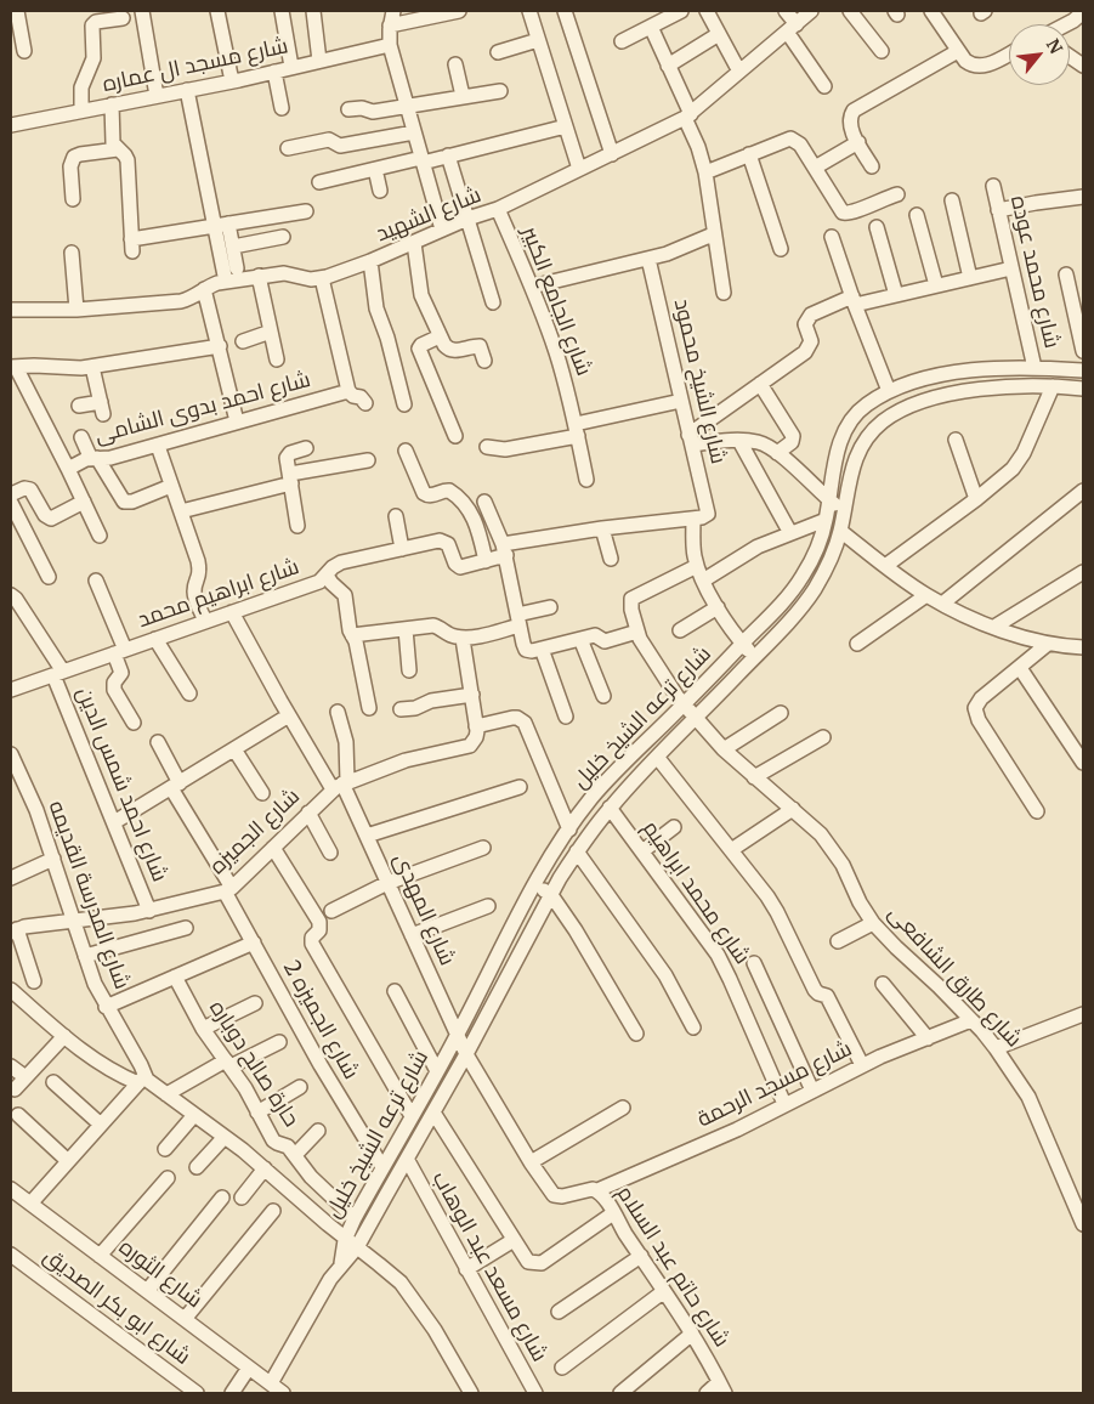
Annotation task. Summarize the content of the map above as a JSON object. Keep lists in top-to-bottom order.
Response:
{
  "streets": {
    "street": [
      "شارع مسجد ال عماره",
      "شارع الشهيد",
      "شارع محمد عوده",
      "شارع الجامع الكبير",
      "شارع الشيخ محمود",
      "شارع احمد بدوى الشامى",
      "شارع ابراهيم محمد",
      "شارع ترعه الشيخ خليل",
      "شارع احمد شمس الدين",
      "شارع الجميزه",
      "شارع محمد ابراهيم",
      "شارع المدرسة القديمه",
      "شارع المهدى",
      "شارع طارق الشافعى",
      "شارع الجميزه 2",
      "حارة صالح دوباره",
      "شارع مسجد الرحمة",
      "شارع مسعد عبد الوهاب",
      "شارع حاتم عبد السلام",
      "شارع الثوره",
      "شارع ابو بكر الصديق"
    ]
  },
  "crossings": [
    ["شارع الشهيد", "شارع الجامع الكبير"],
    ["شارع محمد عوده", "شارع ترعه الشيخ خليل"],
    ["شارع ابراهيم محمد", "شارع احمد شمس الدين"],
    ["شارع ابراهيم محمد", "شارع المهدى"],
    ["شارع ترعه الشيخ خليل", "شارع محمد ابراهيم"],
    ["شارع ترعه الشيخ خليل", "شارع المدرسة القديمه"],
    ["شارع ترعه الشيخ خليل", "شارع المهدى"],
    ["شارع ترعه الشيخ خليل", "شارع طارق الشافعى"],
    ["شارع ترعه الشيخ خليل", "شارع الجميزه 2"],
    ["شارع ترعه الشيخ خليل", "حارة صالح دوباره"],
    ["شارع ترعه الشيخ خليل", "شارع مسعد عبد الوهاب"],
    ["شارع ترعه الشيخ خليل", "شارع حاتم عبد السلام"],
    ["شارع ترعه الشيخ خليل", "شارع الثوره"],
    ["شارع احمد شمس الدين", "شارع الجميزه"],
    ["شارع الجميزه", "شارع المدرسة القديمه"],
    ["شارع الجميزه", "شارع المهدى"],
    ["شارع الجميزه", "شارع الجميزه 2"],
    ["شارع محمد ابراهيم", "شارع مسجد الرحمة"],
    ["شارع المهدى", "شارع حاتم عبد السلام"],
    ["شارع طارق الشافعى", "شارع مسجد الرحمة"],
    ["شارع مسجد الرحمة", "شارع حاتم عبد السلام"]
  ],
  "north": "top right"
}
